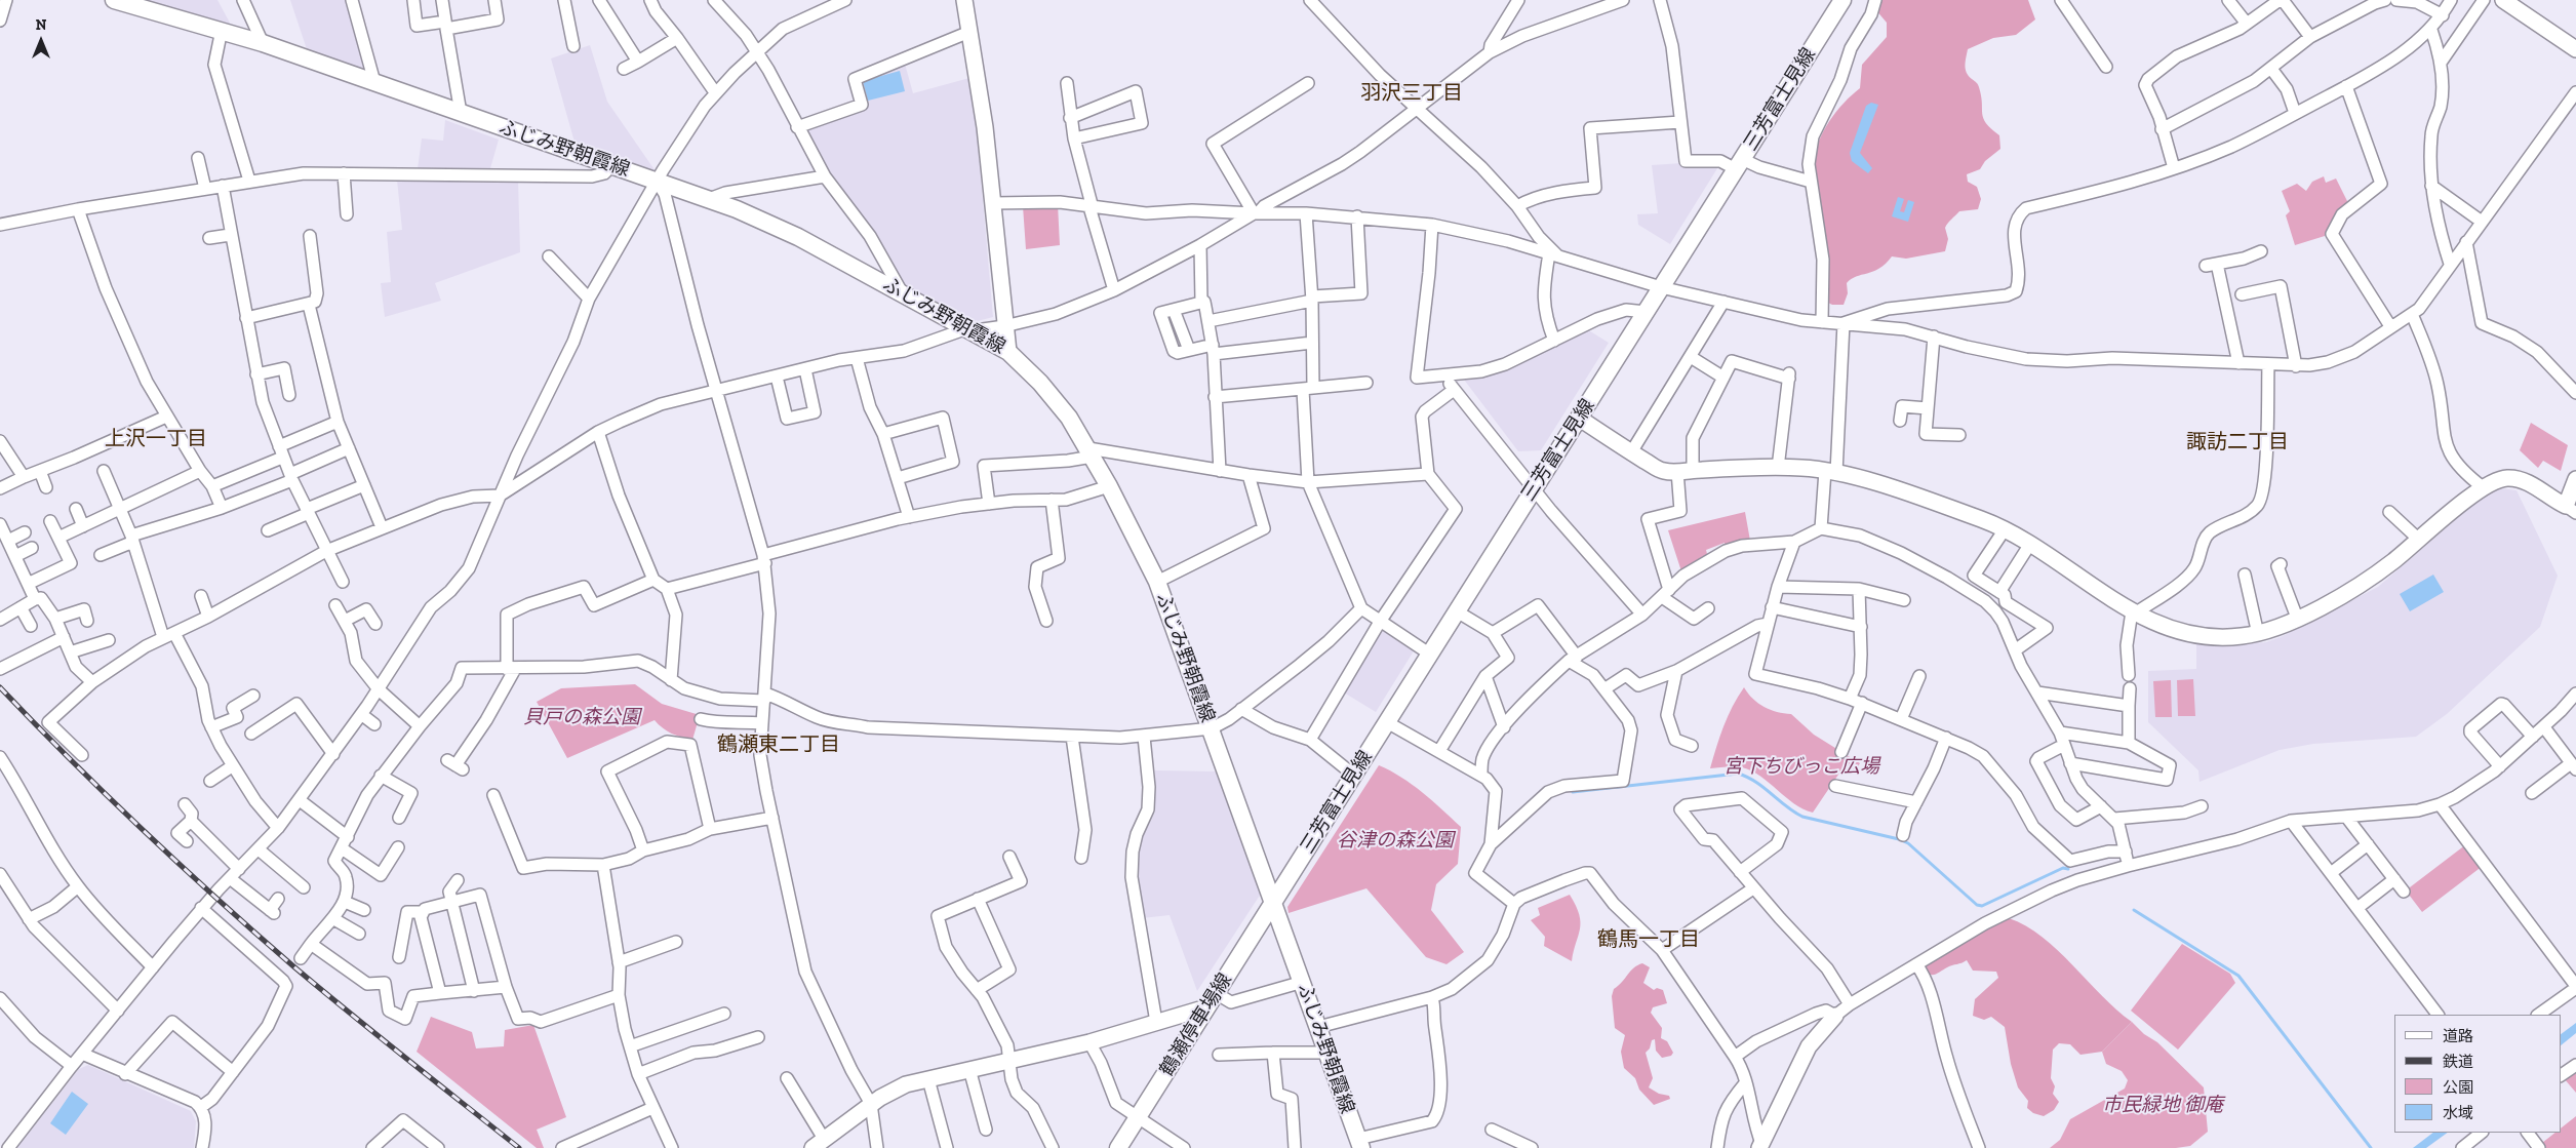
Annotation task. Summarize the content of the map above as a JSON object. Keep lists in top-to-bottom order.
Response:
{
  "streets": {
    "main road": ["三芳富士見線", "ふじみ野朝霞線", "鶴瀬停車場線"]
  },
  "crossings": [
    ["三芳富士見線", "ふじみ野朝霞線"],
    ["三芳富士見線", "鶴瀬停車場線"],
    ["ふじみ野朝霞線", "鶴瀬停車場線"]
  ],
  "districts": [
    "羽沢三丁目",
    "上沢一丁目",
    "諏訪二丁目",
    "鶴瀬東二丁目",
    "鶴馬一丁目"
  ],
  "parks": [
    "貝戸の森公園",
    "宮下ちびっこ広場",
    "谷津の森公園",
    "市民緑地 御庵"
  ],
  "legend": [
    "道路",
    "鉄道",
    "公園",
    "水域"
  ],
  "north": "top"
}
